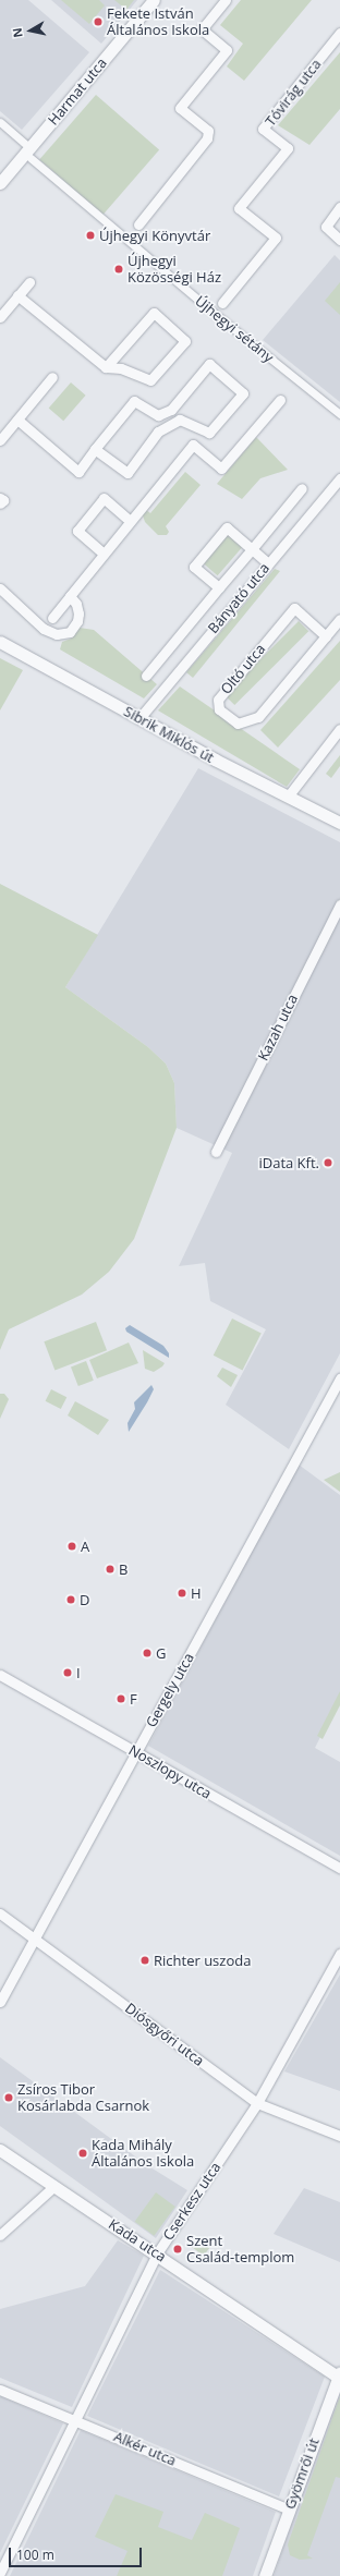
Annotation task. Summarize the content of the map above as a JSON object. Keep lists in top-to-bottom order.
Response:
{
  "streets": {
    "street": [
      "Harmat utca",
      "Tóvirág utca",
      "Újhegyi sétány",
      "Bányató utca",
      "Oltó utca",
      "Sibrik Miklós út",
      "Kazah utca",
      "Gergely utca",
      "Noszlopy utca",
      "Diósgyőri utca",
      "Cserkesz utca",
      "Kada utca",
      "Alkér utca",
      "Gyömrői út"
    ]
  },
  "crossings": [
    ["Bányató utca", "Sibrik Miklós út"],
    ["Gergely utca", "Noszlopy utca"],
    ["Gergely utca", "Diósgyőri utca"],
    ["Diósgyőri utca", "Cserkesz utca"],
    ["Cserkesz utca", "Kada utca"],
    ["Cserkesz utca", "Alkér utca"],
    ["Kada utca", "Gyömrői út"],
    ["Alkér utca", "Gyömrői út"]
  ],
  "places": [
    "Fekete István Általános Iskola",
    "Újhegyi Könyvtár",
    "Újhegyi Közösségi Ház",
    "iData Kft.",
    "A",
    "B",
    "H",
    "D",
    "G",
    "I",
    "F",
    "Richter uszoda",
    "Zsíros Tibor Kosárlabda Csarnok",
    "Kada Mihály Általános Iskola",
    "Szent Család-templom"
  ],
  "scale_bar": "100 m",
  "north": "left"
}
